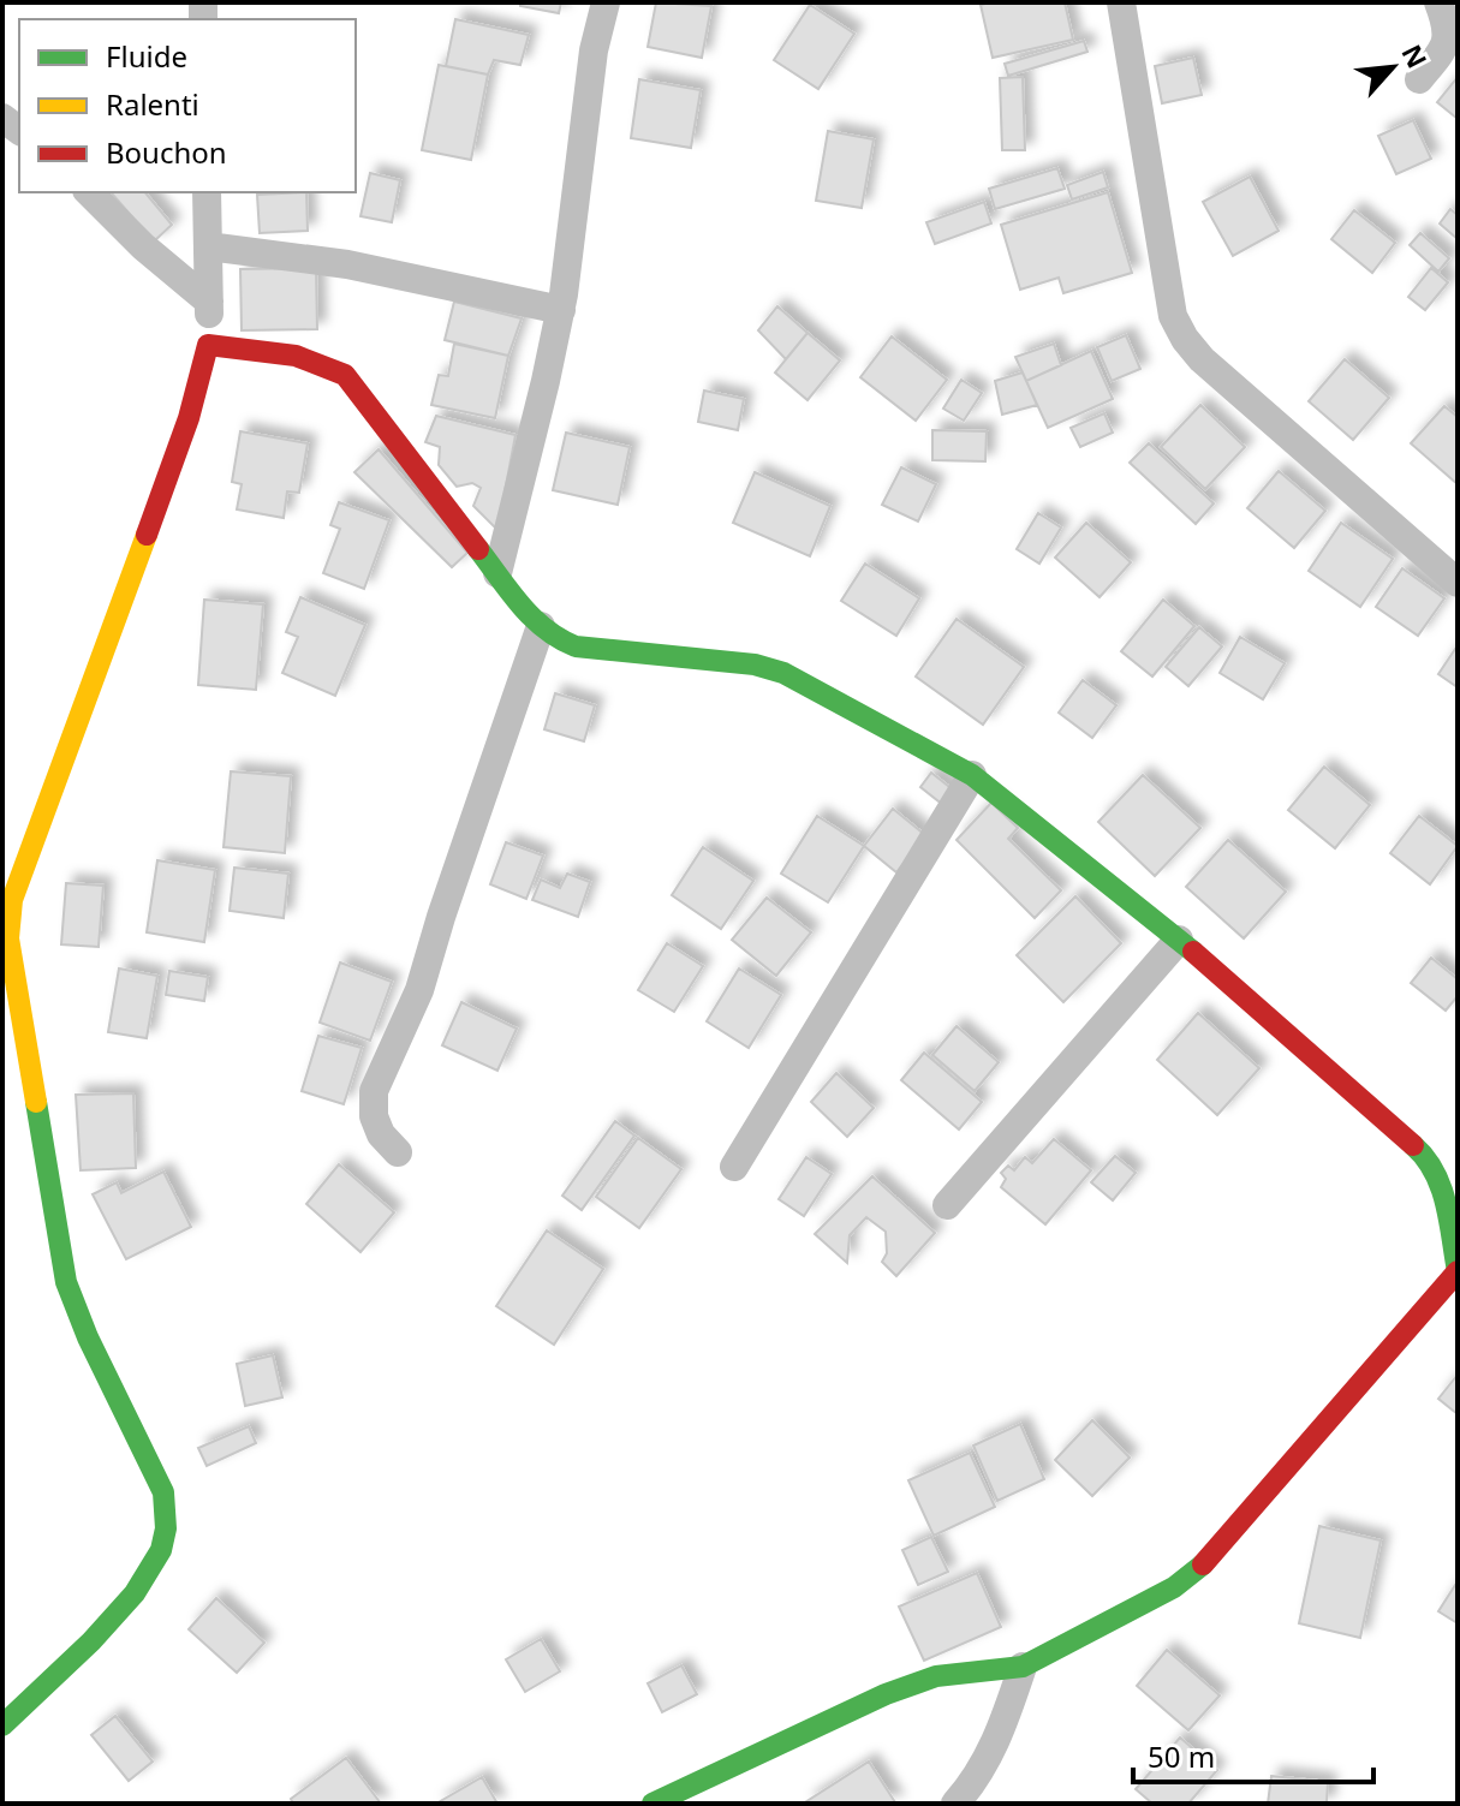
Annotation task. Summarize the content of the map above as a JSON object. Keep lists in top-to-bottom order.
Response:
{
  "legend": ["Fluide", "Ralenti", "Bouchon"],
  "scale_bar": "50 m",
  "north": "top right"
}
